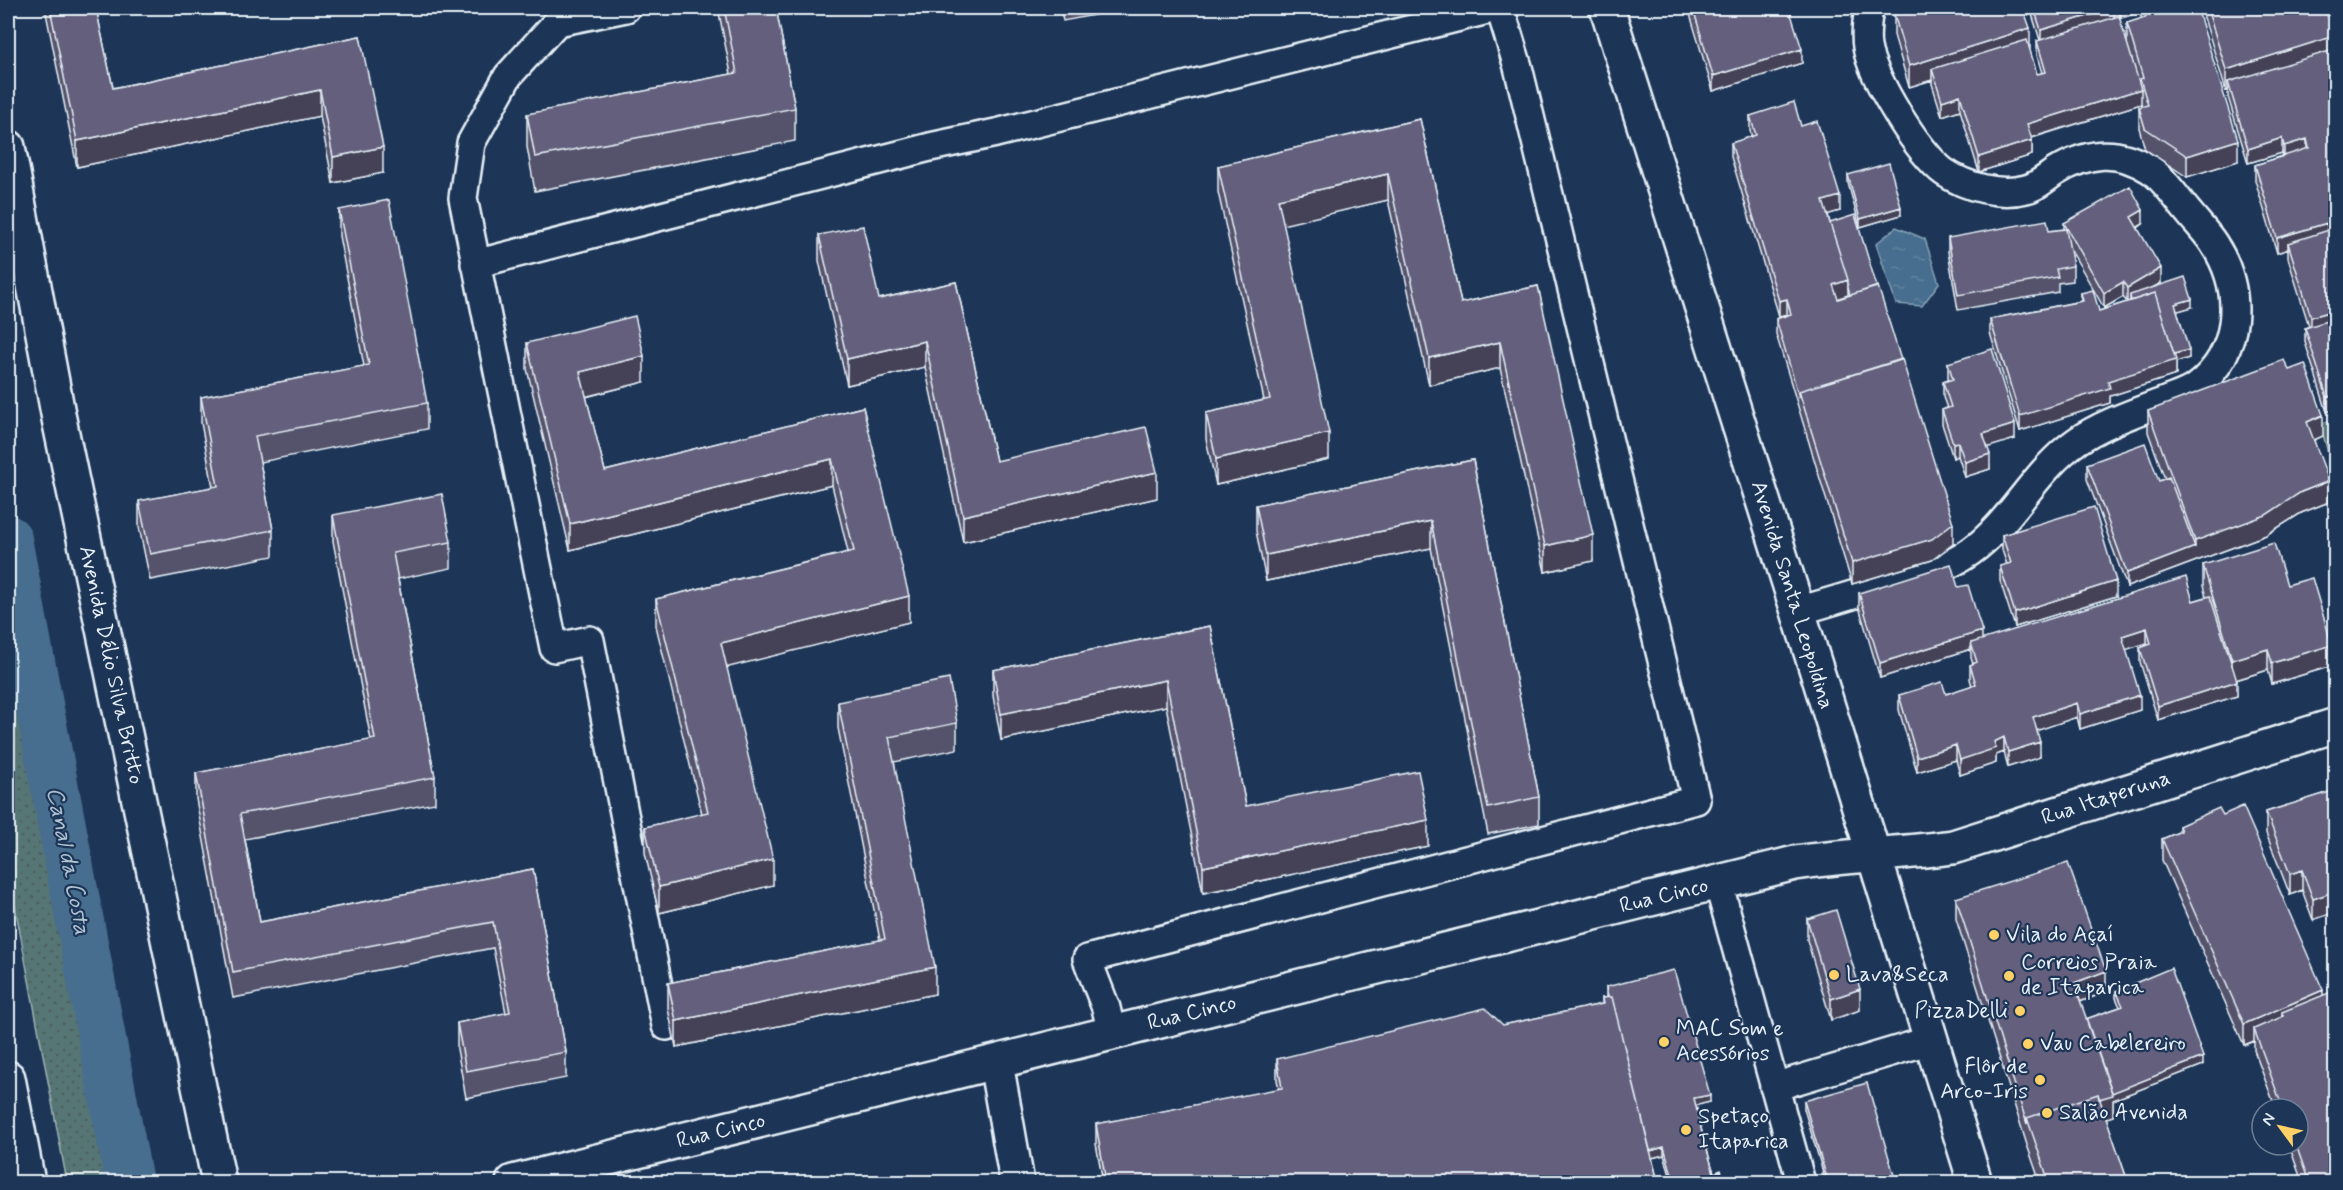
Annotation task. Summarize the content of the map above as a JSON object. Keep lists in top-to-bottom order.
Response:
{
  "streets": {
    "street": [
      "Avenida Santa Leopoldina",
      "Avenida Délio Silva Britto",
      "Rua Itaperuna",
      "Rua Cinco"
    ]
  },
  "crossings": [
    ["Avenida Santa Leopoldina", "Rua Itaperuna"],
    ["Avenida Santa Leopoldina", "Rua Cinco"],
    ["Rua Itaperuna", "Rua Cinco"]
  ],
  "water": ["Canal da Costa"],
  "places": [
    "Vila do Açaí",
    "Lava&Seca",
    "Correios Praia de Itaparica",
    "PizzaDelli",
    "MAC Som e Acessórios",
    "Vau Cabelereiro",
    "Flôr de Arco-Iris",
    "Salão Avenida",
    "Spetaço Itaparica"
  ],
  "north": "top left"
}
